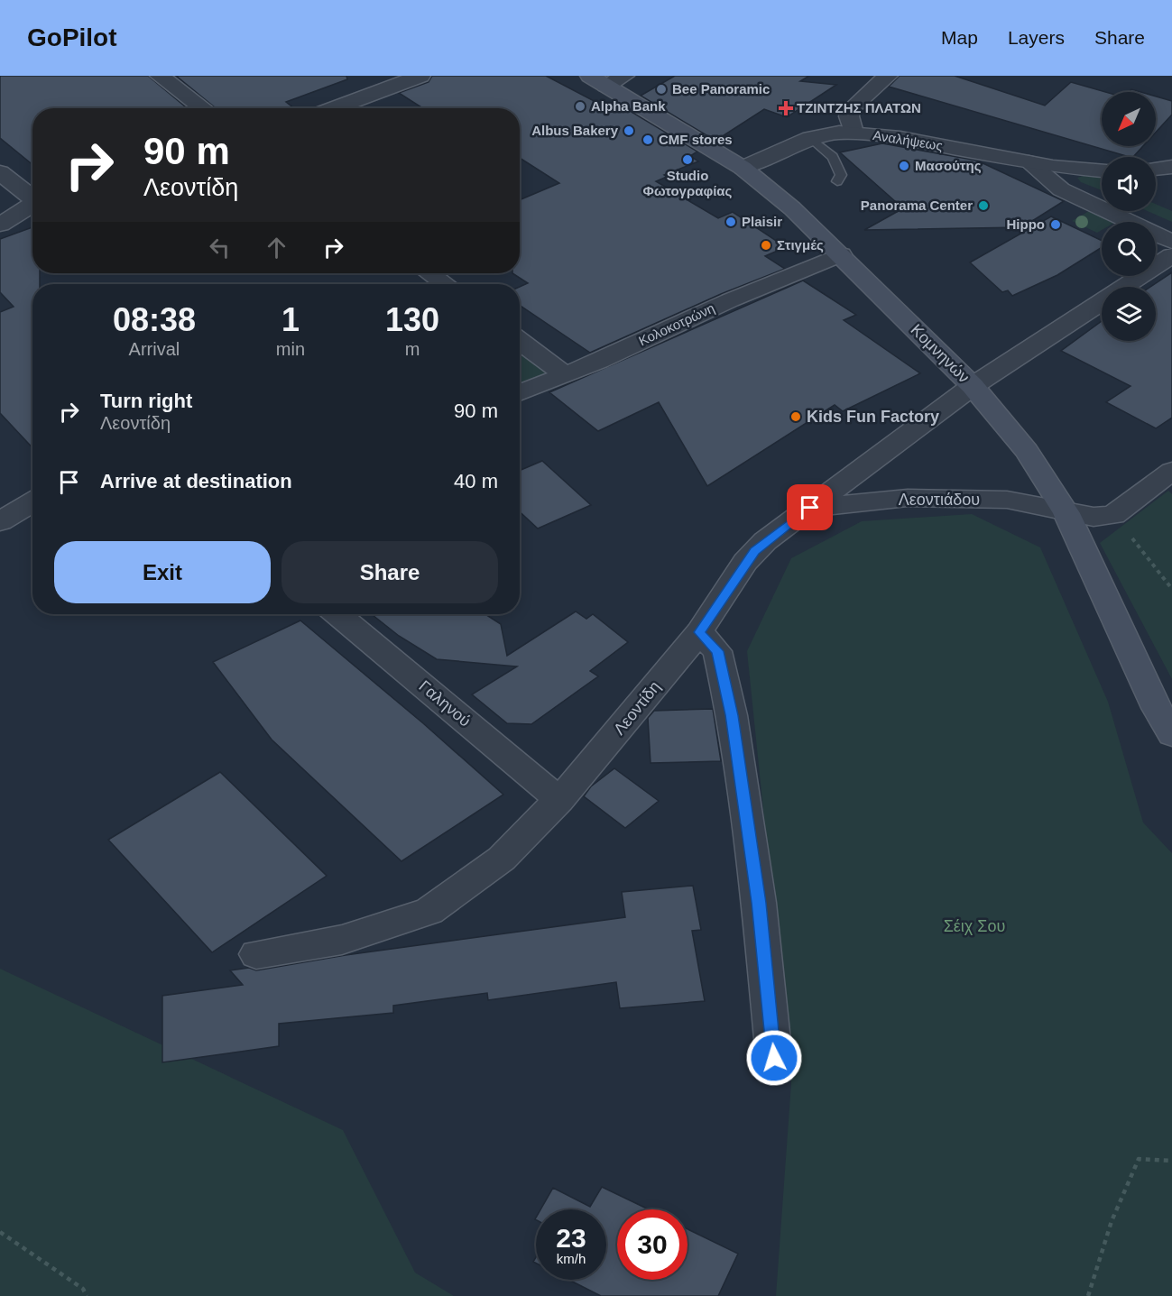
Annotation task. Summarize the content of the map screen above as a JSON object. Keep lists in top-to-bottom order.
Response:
{
  "streets": {
    "main road": ["Κομνηνών"],
    "street": [
      "Αναλήψεως",
      "Κολοκοτρώνη",
      "Λεοντιάδου",
      "Γαληνού",
      "Λεοντίδη"
    ]
  },
  "crossings": [
    ["Αναλήψεως", "Κομνηνών"],
    ["Κολοκοτρώνη", "Κομνηνών"],
    ["Κομνηνών", "Λεοντιάδου"],
    ["Κομνηνών", "Λεοντίδη"],
    ["Λεοντιάδου", "Λεοντίδη"],
    ["Γαληνού", "Λεοντίδη"]
  ],
  "parks": ["Σέιχ Σου"],
  "places": {
    "other": [
      "Bee Panoramic",
      "Alpha Bank",
      "Albus Bakery",
      "CMF stores",
      "Studio Φωτογραφίας",
      "Μασούτης",
      "Panorama Center",
      "Plaisir",
      "Hippo",
      "Στιγμές",
      "Kids Fun Factory"
    ],
    "health": ["ΤΖΙΝΤΖΗΣ ΠΛΑΤΩΝ"]
  },
  "north": "bottom left",
  "page": {
    "header": "GoPilot",
    "nav": ["Map", "Layers", "Share"],
    "turn": ["90 m", "Λεοντίδη"],
    "eta": [
      "08:38",
      "Arrival",
      "1",
      "min",
      "130",
      "m"
    ],
    "list": [
      {
        "name": "Turn right",
        "note": "Λεοντίδη",
        "value": "90 m"
      },
      {
        "name": "Arrive at destination",
        "value": "40 m"
      }
    ],
    "buttons": ["Exit", "Share"],
    "speed": "23 km/h",
    "limit": "30"
  }
}
